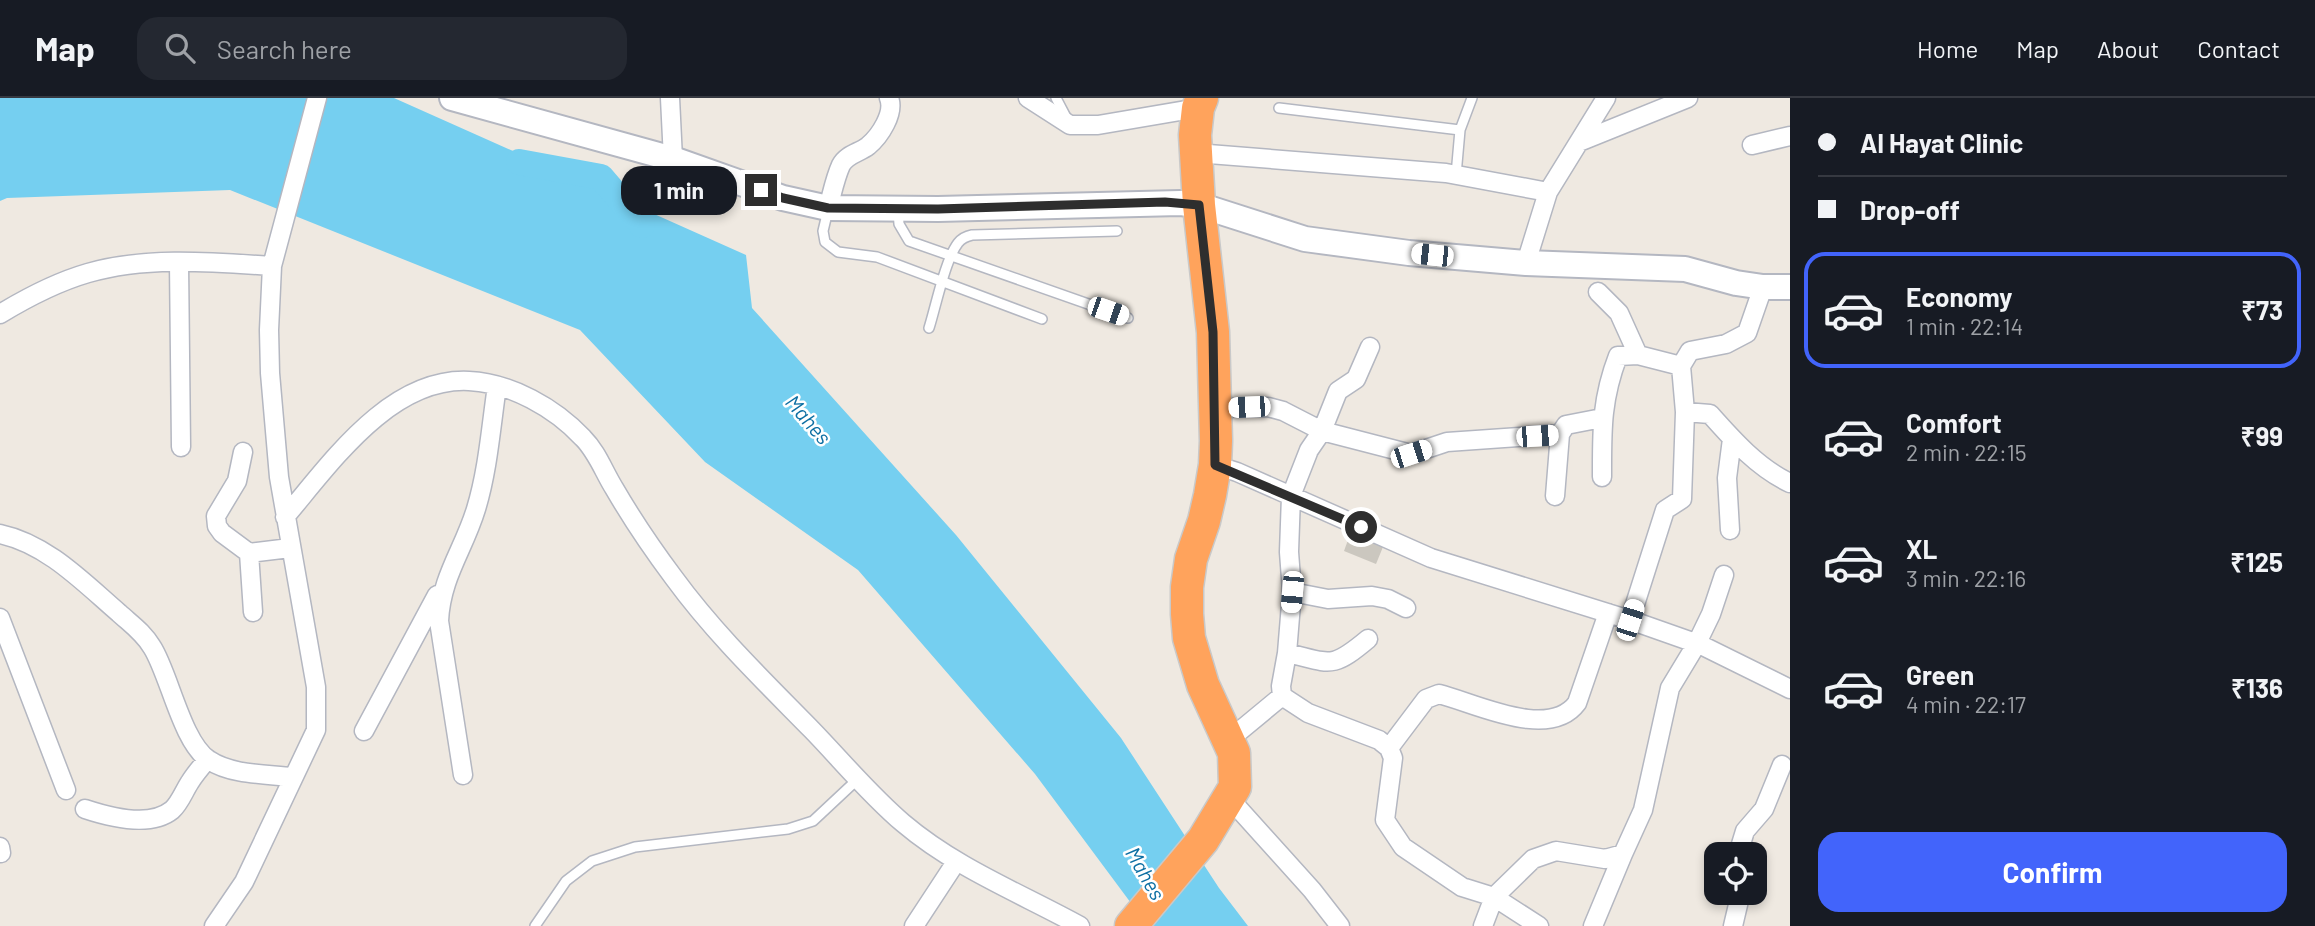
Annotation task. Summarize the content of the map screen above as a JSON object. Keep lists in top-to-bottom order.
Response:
{
  "water": ["Mahes"],
  "page": {
    "header": "Map",
    "search": "Search here",
    "nav": [
      "Home",
      "Map",
      "About",
      "Contact"
    ],
    "banner": ["Al Hayat Clinic", "Drop-off"],
    "bubble": "1 min",
    "list": [
      {
        "name": "Economy",
        "note": "1 min · 22:14",
        "value": "₹73"
      },
      {
        "name": "Comfort",
        "note": "2 min · 22:15",
        "value": "₹99"
      },
      {
        "name": "XL",
        "note": "3 min · 22:16",
        "value": "₹125"
      },
      {
        "name": "Green",
        "note": "4 min · 22:17",
        "value": "₹136"
      }
    ],
    "buttons": "Confirm"
  }
}
